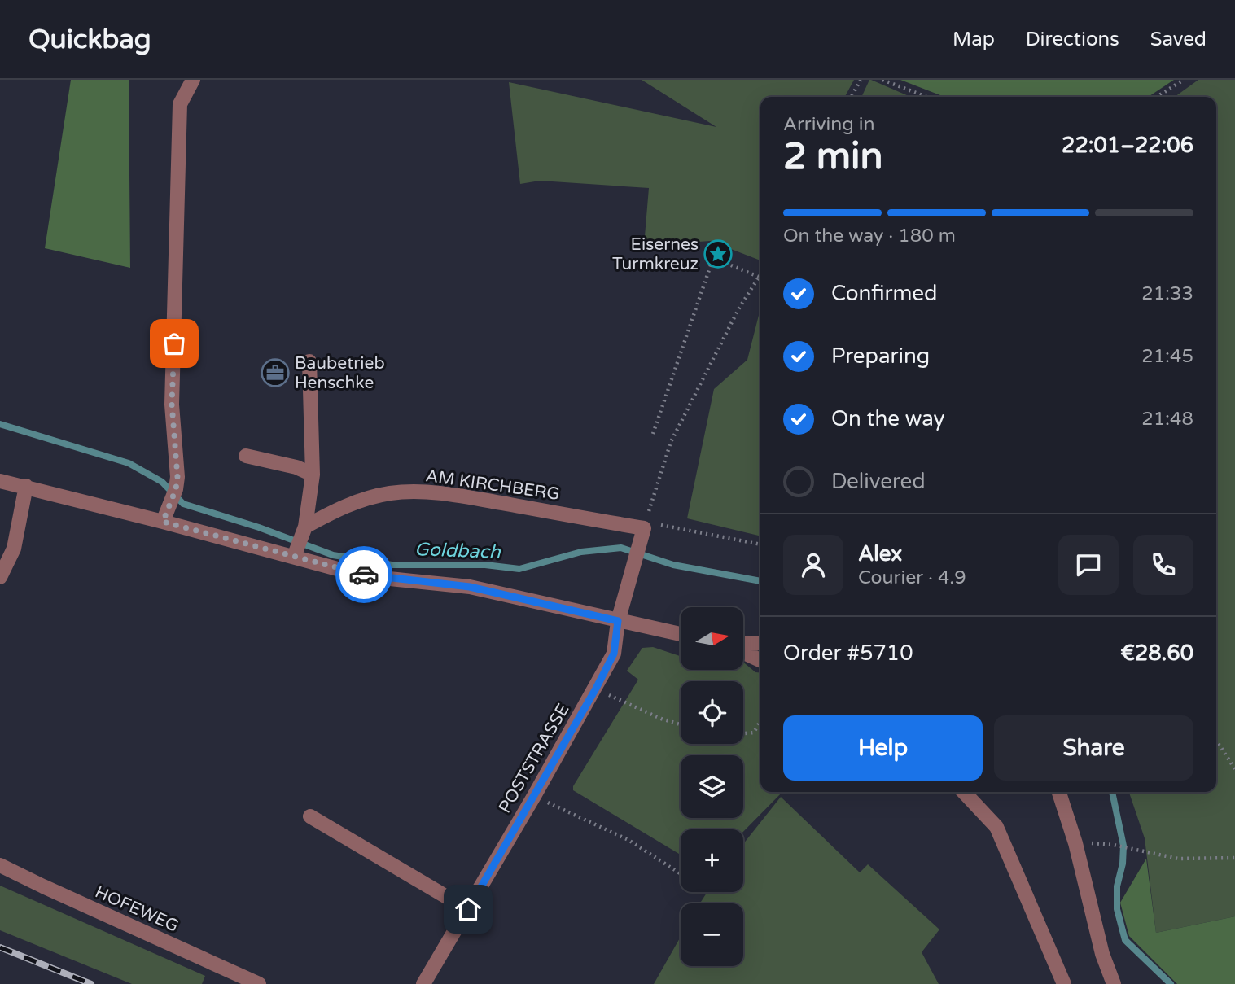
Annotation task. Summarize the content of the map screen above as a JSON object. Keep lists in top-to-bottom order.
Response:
{
  "streets": {
    "street": ["AM KIRCHBERG", "POSTSTRASSE", "HOFEWEG"]
  },
  "water": ["Goldbach"],
  "places": {
    "place": ["Eisernes Turmkreuz"],
    "office": ["Baubetrieb Henschke"]
  },
  "north": "right",
  "page": {
    "header": "Quickbag",
    "nav": ["Map", "Directions", "Saved"],
    "heading": ["2 min", "Arriving in", "22:01–22:06"],
    "panel": [
      "Alex",
      "Courier · 4.9",
      "Order #5710",
      "€28.60"
    ],
    "bar": "On the way · 180 m",
    "list": [
      ["Confirmed", "21:33"],
      ["Preparing", "21:45"],
      ["On the way", "21:48"],
      "Delivered"
    ],
    "map_buttons": ["+", "−"],
    "buttons": ["Help", "Share"]
  }
}
